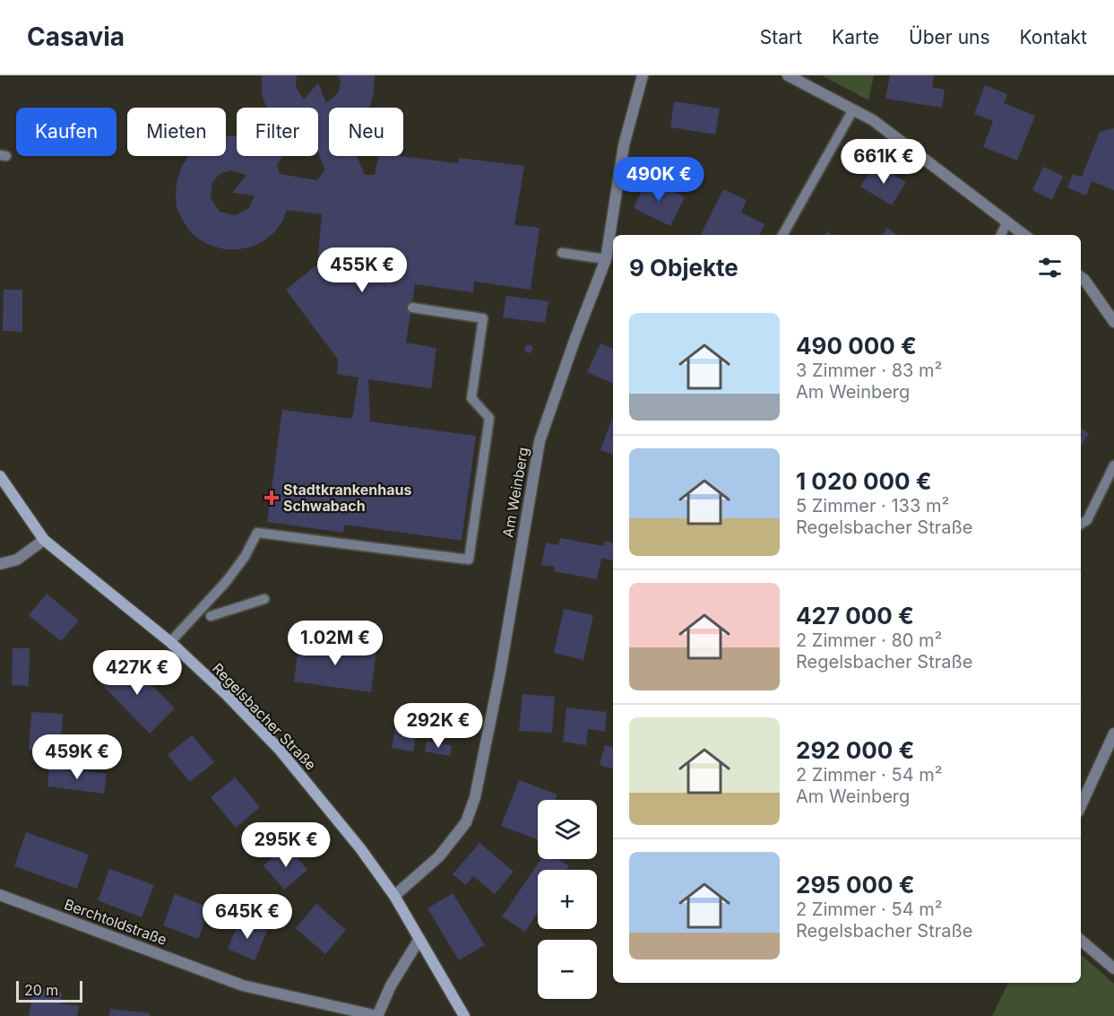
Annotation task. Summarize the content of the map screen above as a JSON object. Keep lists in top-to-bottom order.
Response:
{
  "streets": {
    "main road": ["Regelsbacher Straße"],
    "street": ["Am Weinberg", "Berchtoldstraße"]
  },
  "crossings": [
    ["Am Weinberg", "Regelsbacher Straße"]
  ],
  "places": {
    "health": ["Stadtkrankenhaus Schwabach"]
  },
  "scale_bar": "20 m",
  "page": {
    "header": "Casavia",
    "nav": [
      "Start",
      "Karte",
      "Über uns",
      "Kontakt"
    ],
    "chip": [
      "Kaufen",
      "Mieten",
      "Filter",
      "Neu"
    ],
    "price": [
      "661K €",
      "490K €",
      "455K €",
      "1.02M €",
      "427K €",
      "292K €",
      "459K €",
      "295K €",
      "645K €"
    ],
    "heading": "9 Objekte",
    "list": [
      {
        "name": "490 000 €",
        "note": "3 Zimmer · 83 m² · Am Weinberg"
      },
      {
        "name": "1 020 000 €",
        "note": "5 Zimmer · 133 m² · Regelsbacher Straße"
      },
      {
        "name": "427 000 €",
        "note": "2 Zimmer · 80 m² · Regelsbacher Straße"
      },
      {
        "name": "292 000 €",
        "note": "2 Zimmer · 54 m² · Am Weinberg"
      },
      {
        "name": "295 000 €",
        "note": "2 Zimmer · 54 m² · Regelsbacher Straße"
      }
    ],
    "map_buttons": ["+", "−"],
    "scale": "20 m"
  }
}
